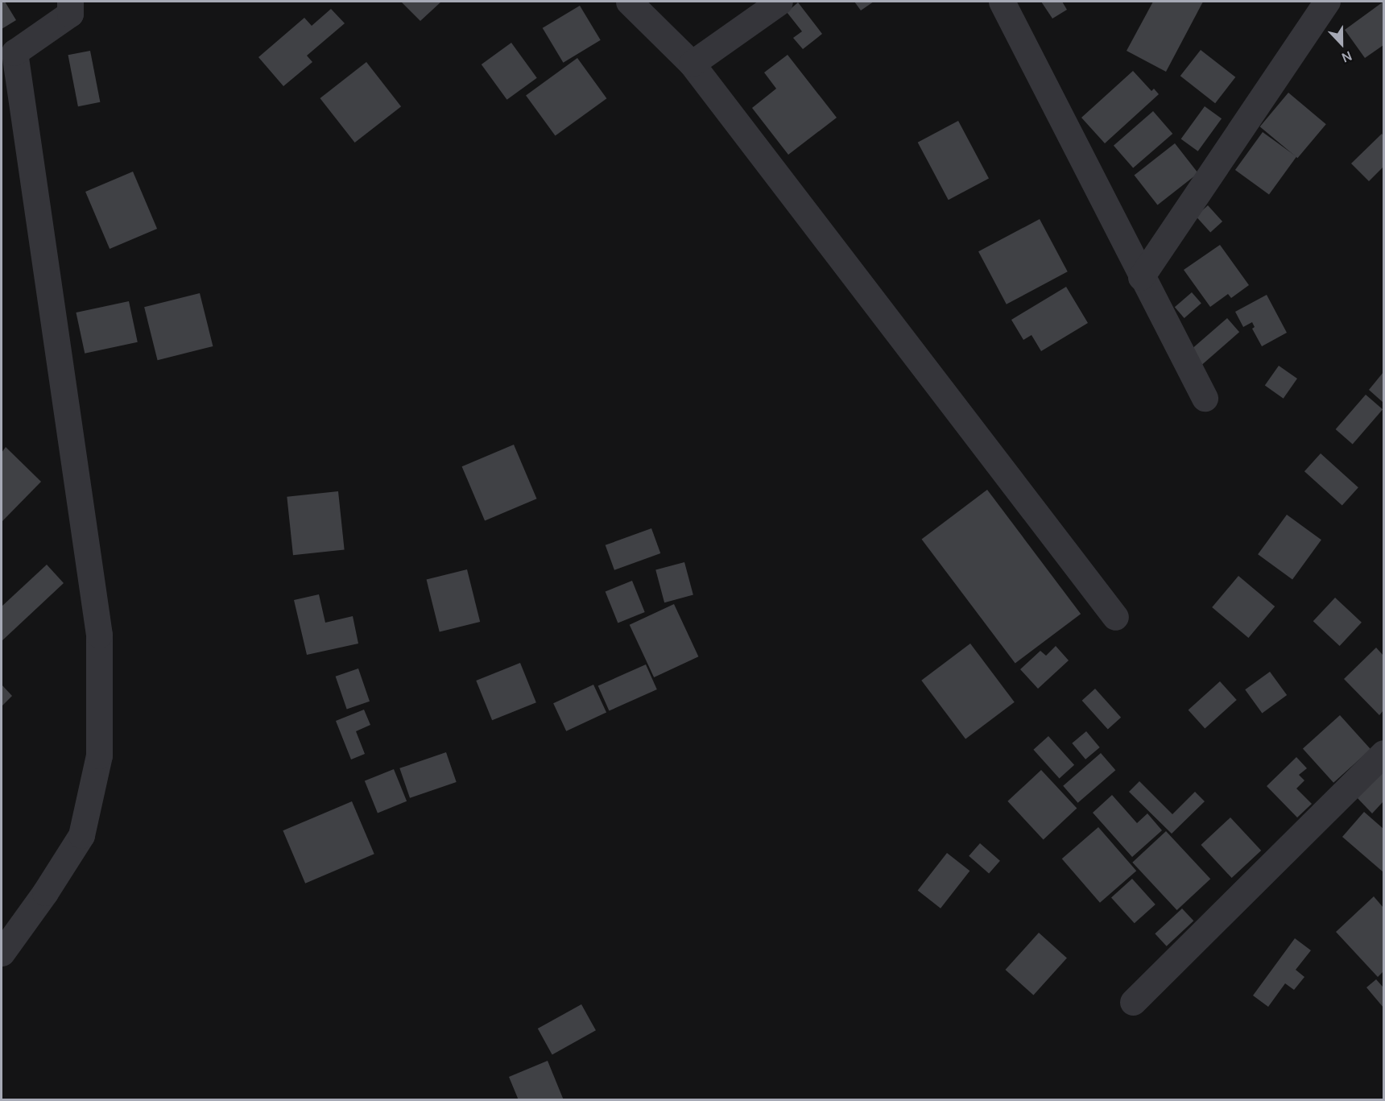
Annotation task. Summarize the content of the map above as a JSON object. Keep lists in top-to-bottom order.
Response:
{
  "north": "bottom"
}
